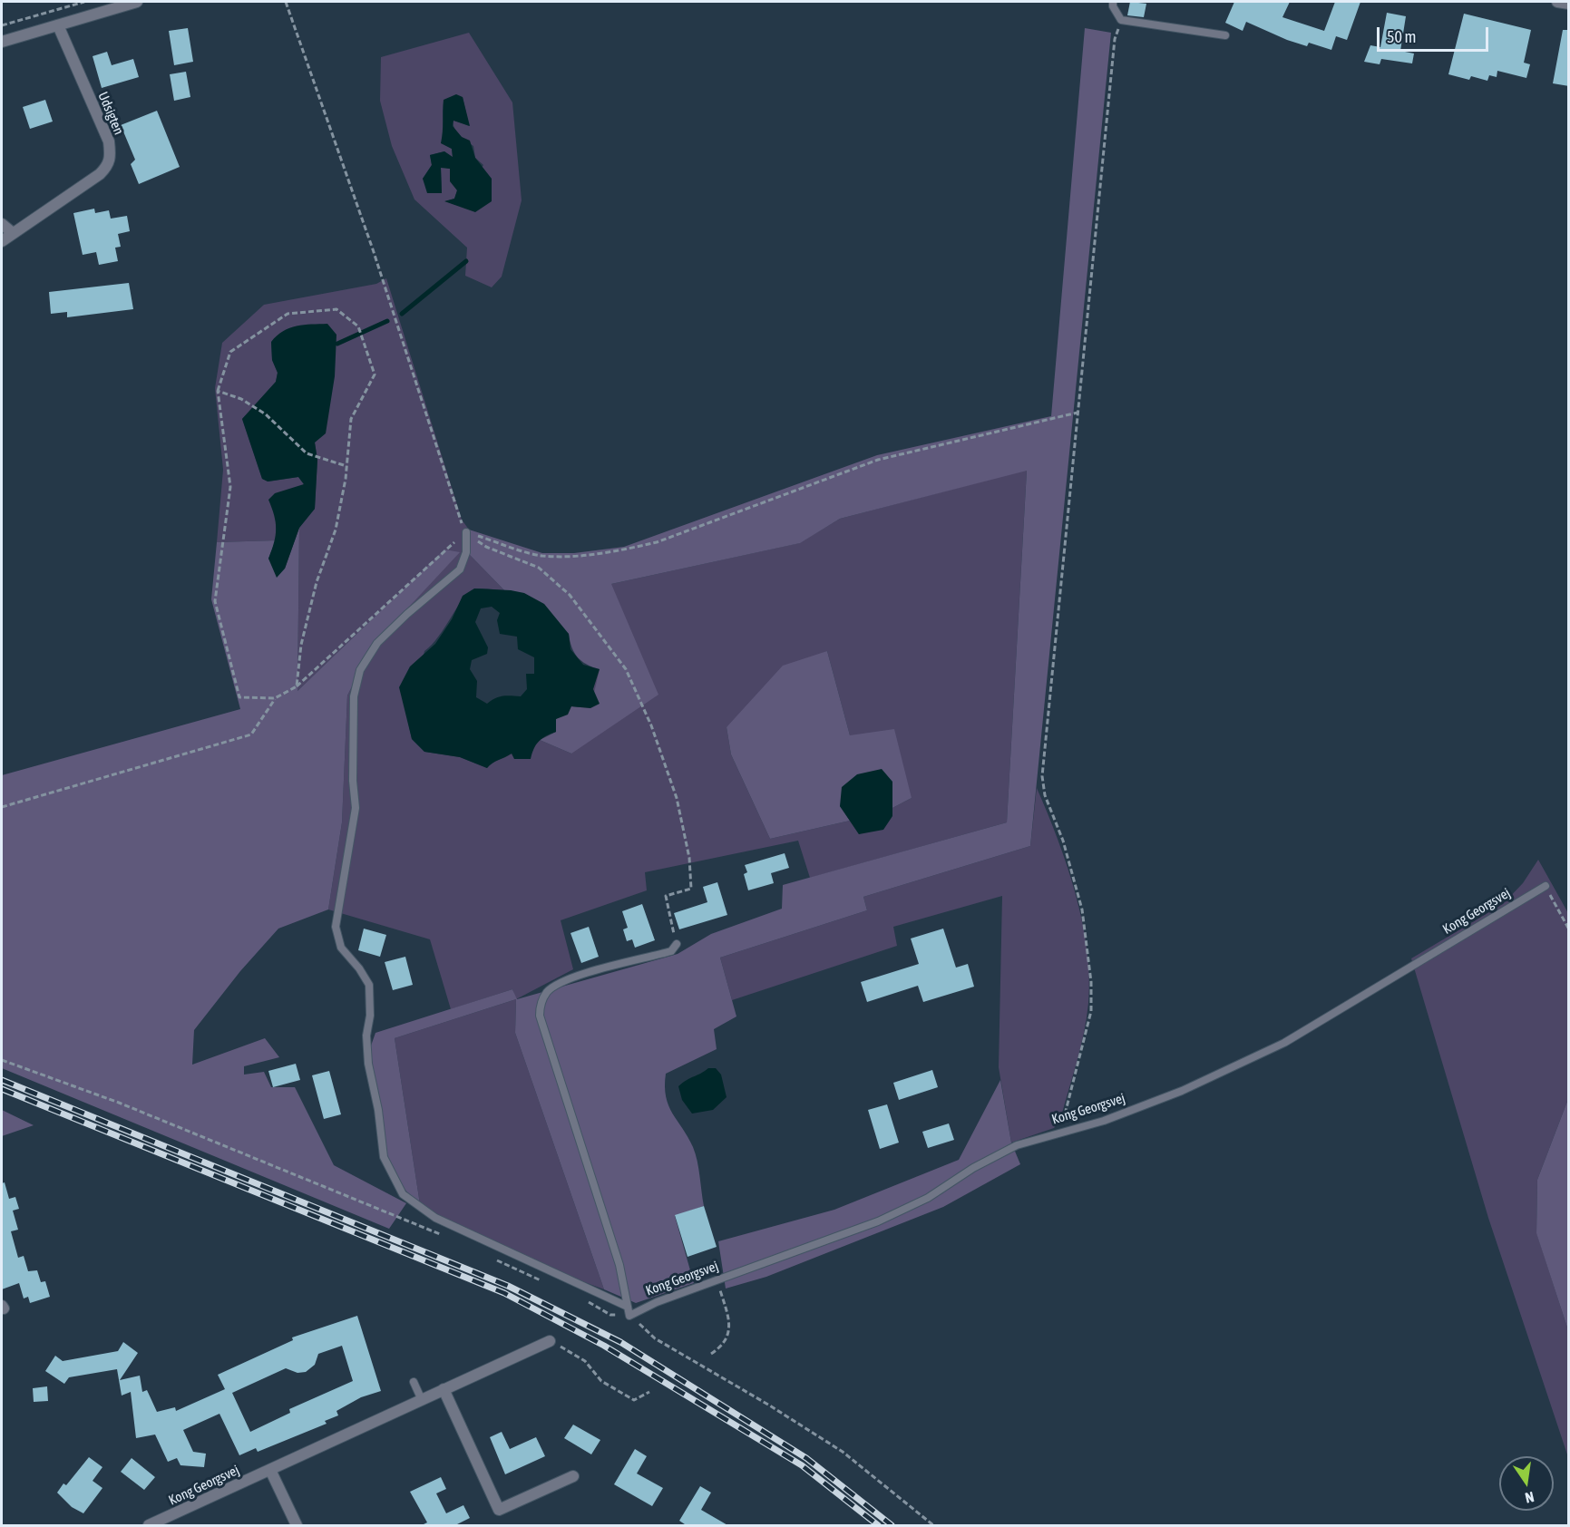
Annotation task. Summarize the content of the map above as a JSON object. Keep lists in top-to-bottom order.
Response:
{
  "streets": {
    "street": ["Udsigten", "Kong Georgsvej"]
  },
  "scale_bar": "50 m",
  "north": "bottom"
}
